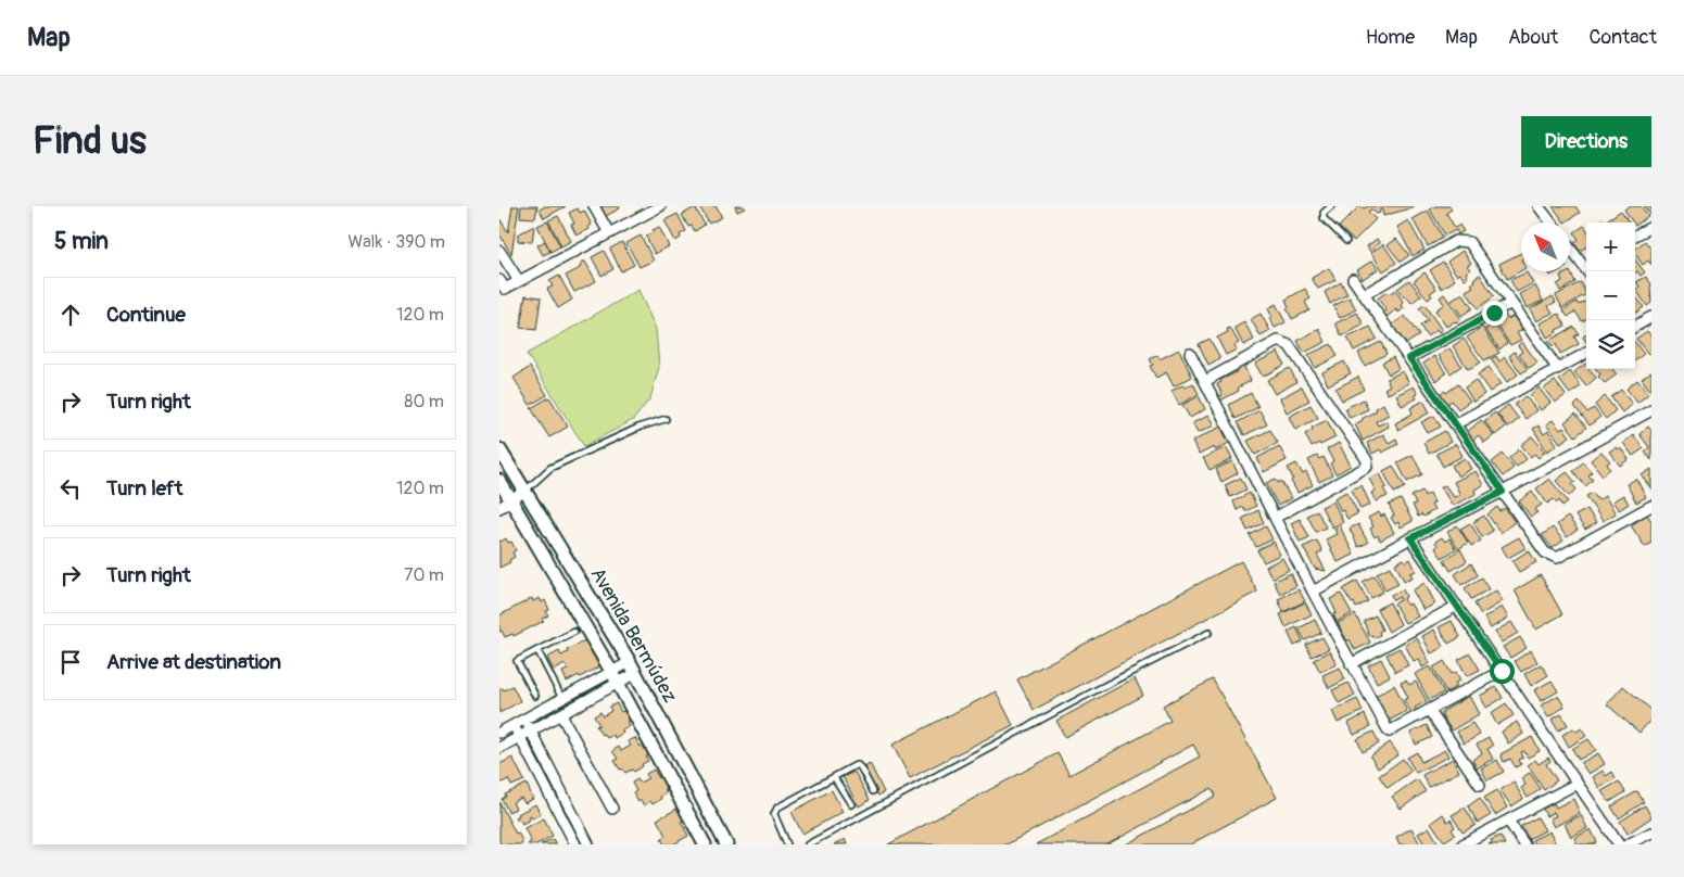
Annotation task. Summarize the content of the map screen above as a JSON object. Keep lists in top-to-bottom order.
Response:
{
  "streets": {
    "street": ["Avenida Bermúdez"]
  },
  "north": "top left",
  "page": {
    "header": "Map",
    "nav": [
      "Home",
      "Map",
      "About",
      "Contact"
    ],
    "buttons": "Directions",
    "title": "Find us",
    "heading": ["5 min", "Walk · 390 m"],
    "map_buttons": ["+", "−"],
    "list": [
      ["Continue", "120 m"],
      ["Turn right", "80 m"],
      ["Turn left", "120 m"],
      ["Turn right", "70 m"],
      "Arrive at destination"
    ]
  }
}
